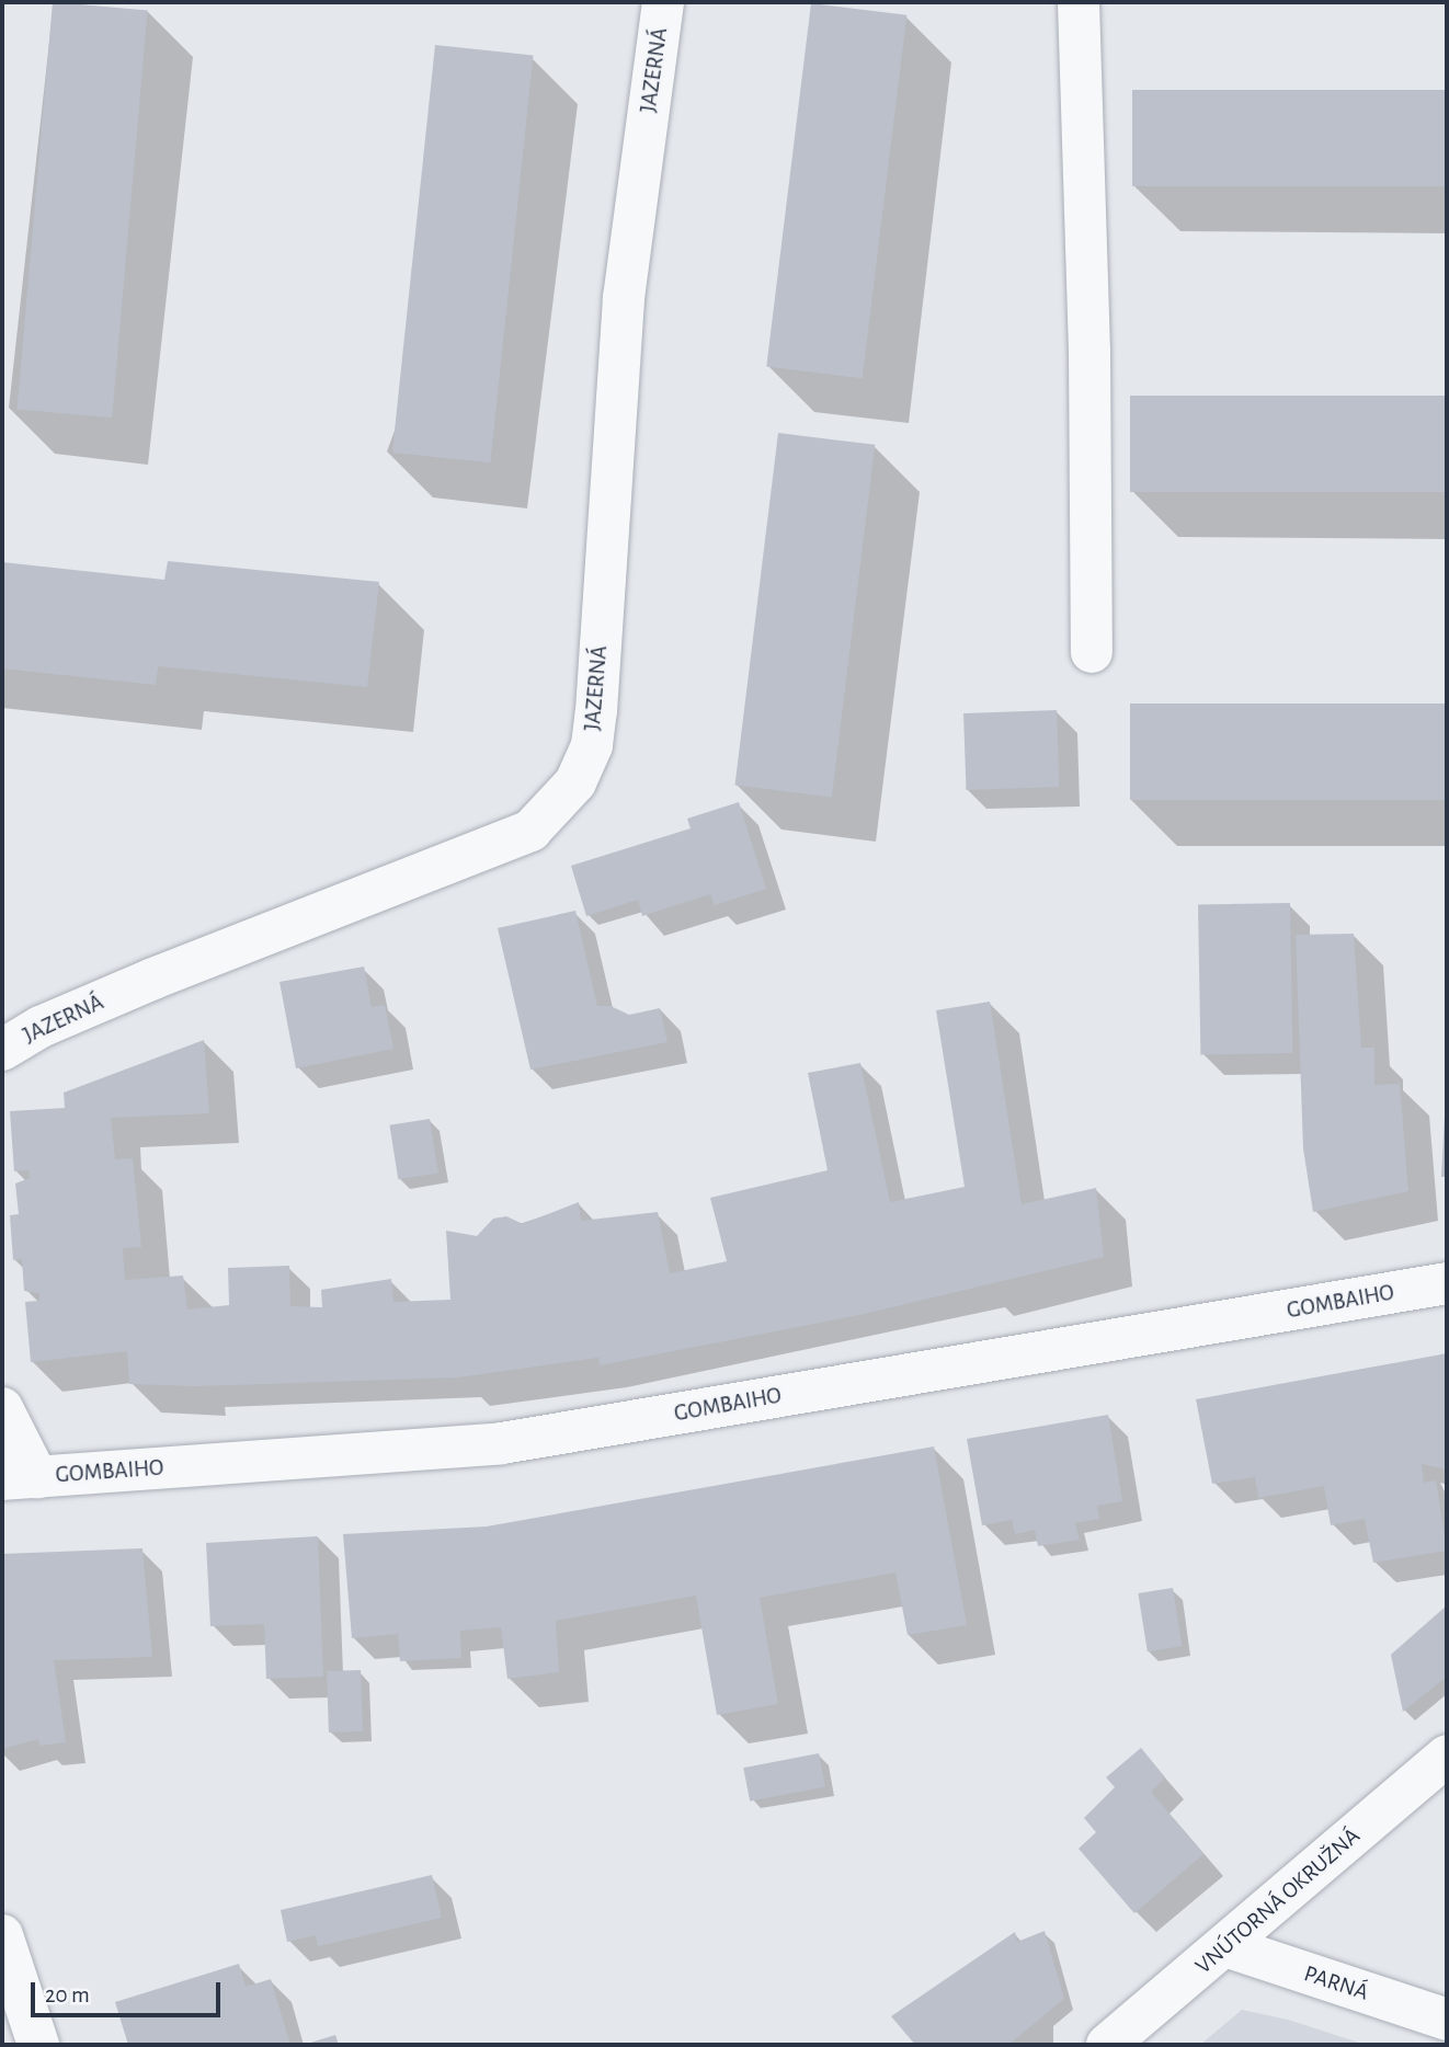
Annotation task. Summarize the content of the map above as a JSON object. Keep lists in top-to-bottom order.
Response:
{
  "streets": {
    "street": [
      "JAZERNÁ",
      "GOMBAIHO",
      "VNÚTORNÁ OKRUŽNÁ",
      "PARNÁ"
    ]
  },
  "crossings": [
    ["VNÚTORNÁ OKRUŽNÁ", "PARNÁ"]
  ],
  "scale_bar": "20 m"
}
